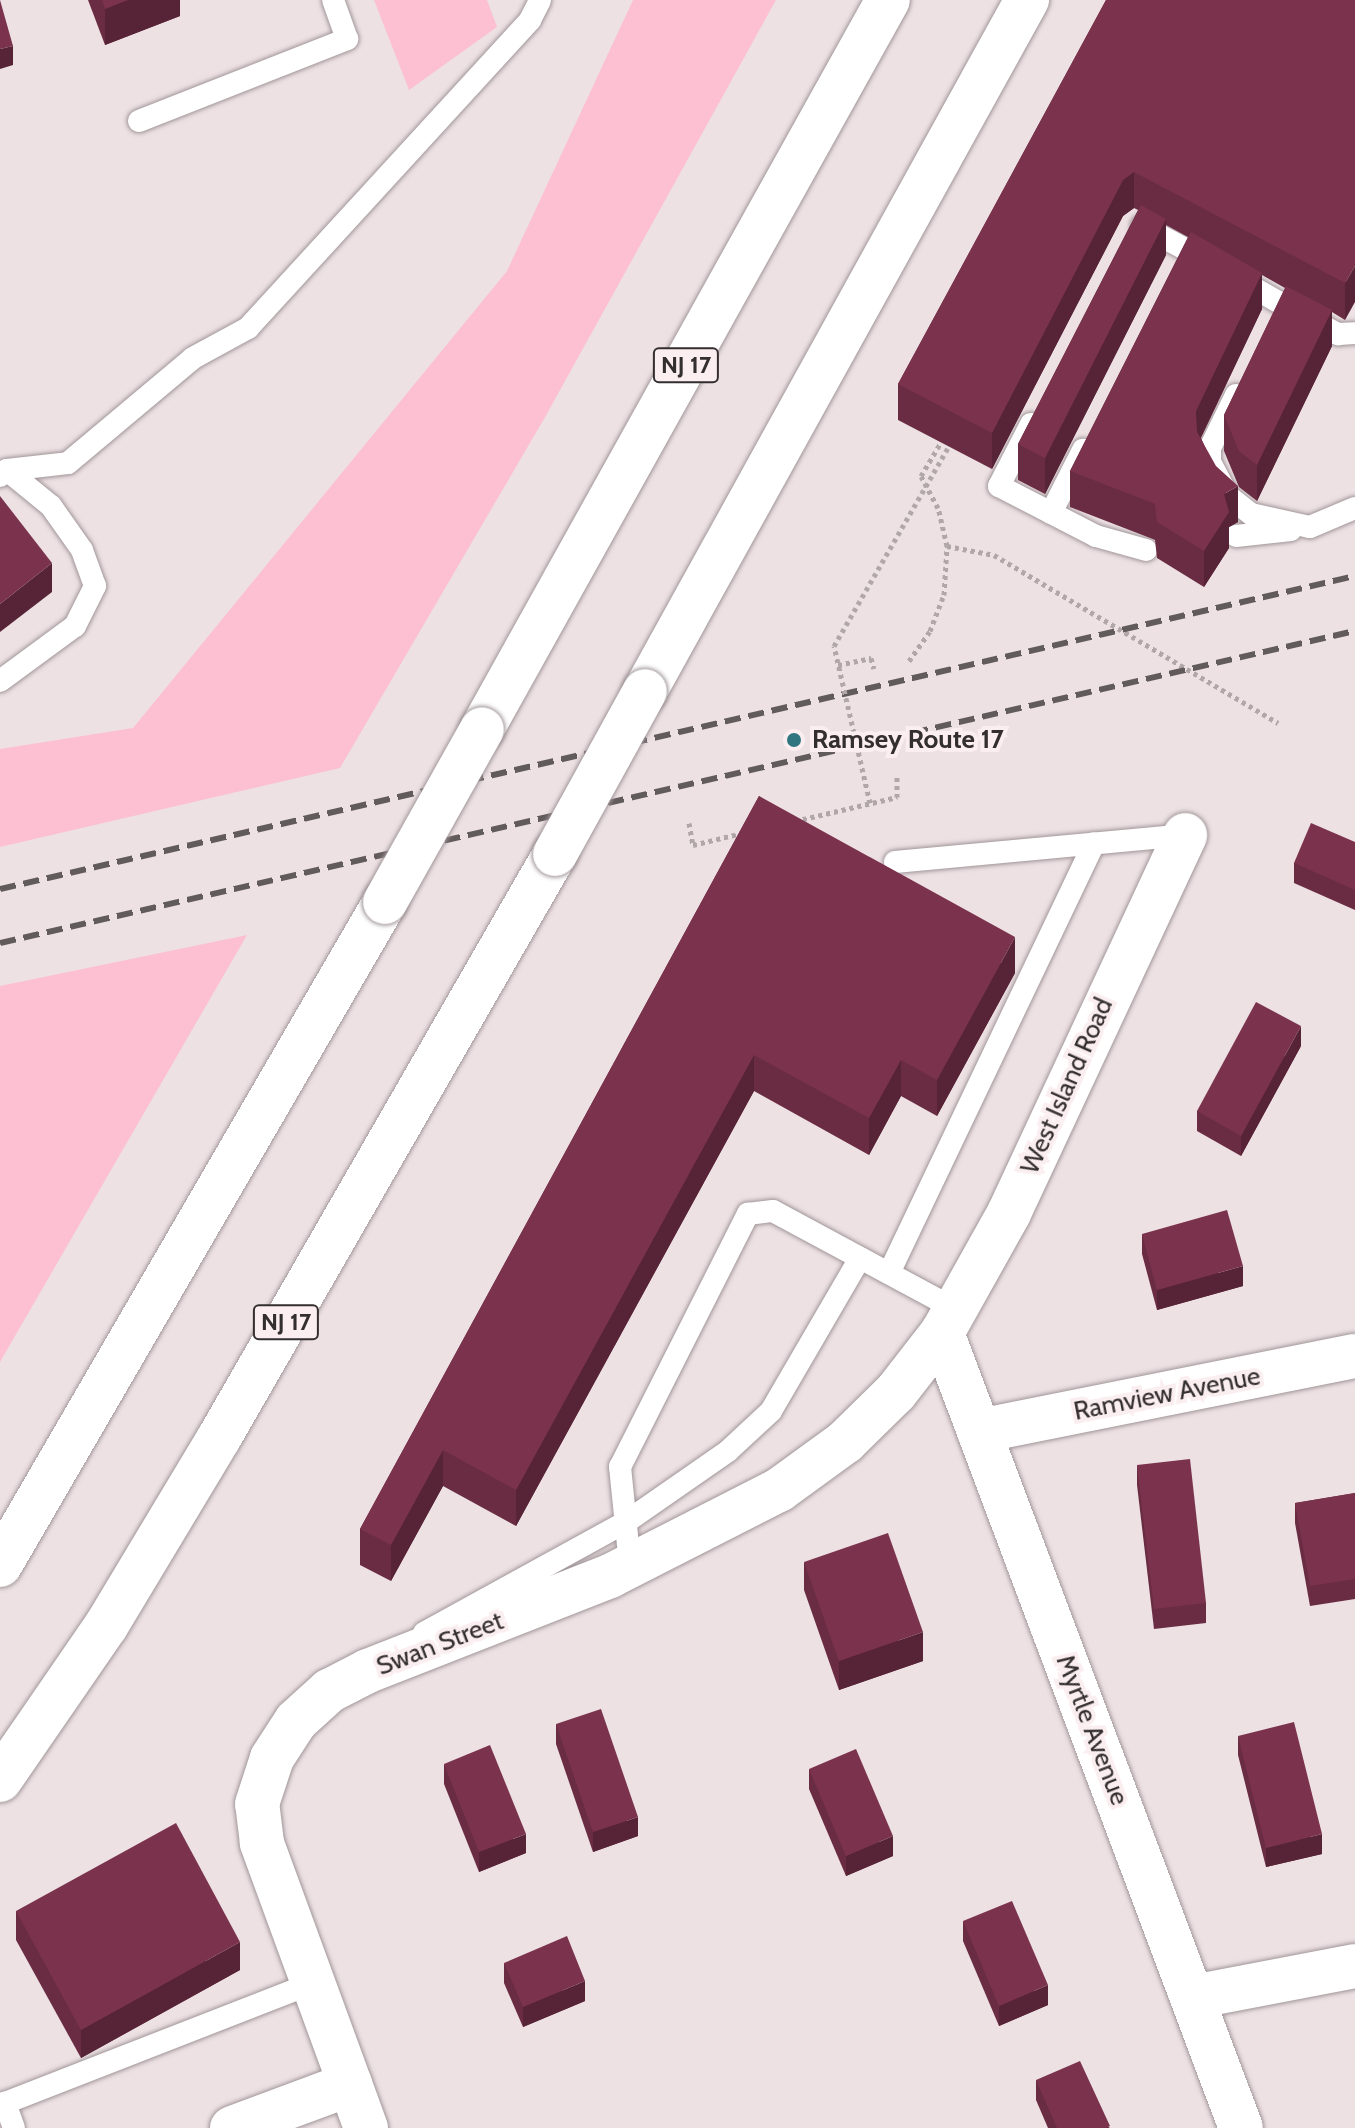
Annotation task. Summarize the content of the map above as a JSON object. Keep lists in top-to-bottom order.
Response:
{
  "streets": {
    "main road": [
      "NJ 17",
      "West Island Road",
      "Ramview Avenue",
      "Swan Street",
      "Myrtle Avenue"
    ]
  },
  "crossings": [
    ["West Island Road", "Swan Street"],
    ["West Island Road", "Myrtle Avenue"],
    ["Ramview Avenue", "Myrtle Avenue"],
    ["Swan Street", "Myrtle Avenue"]
  ],
  "places": ["Ramsey Route 17"]
}
